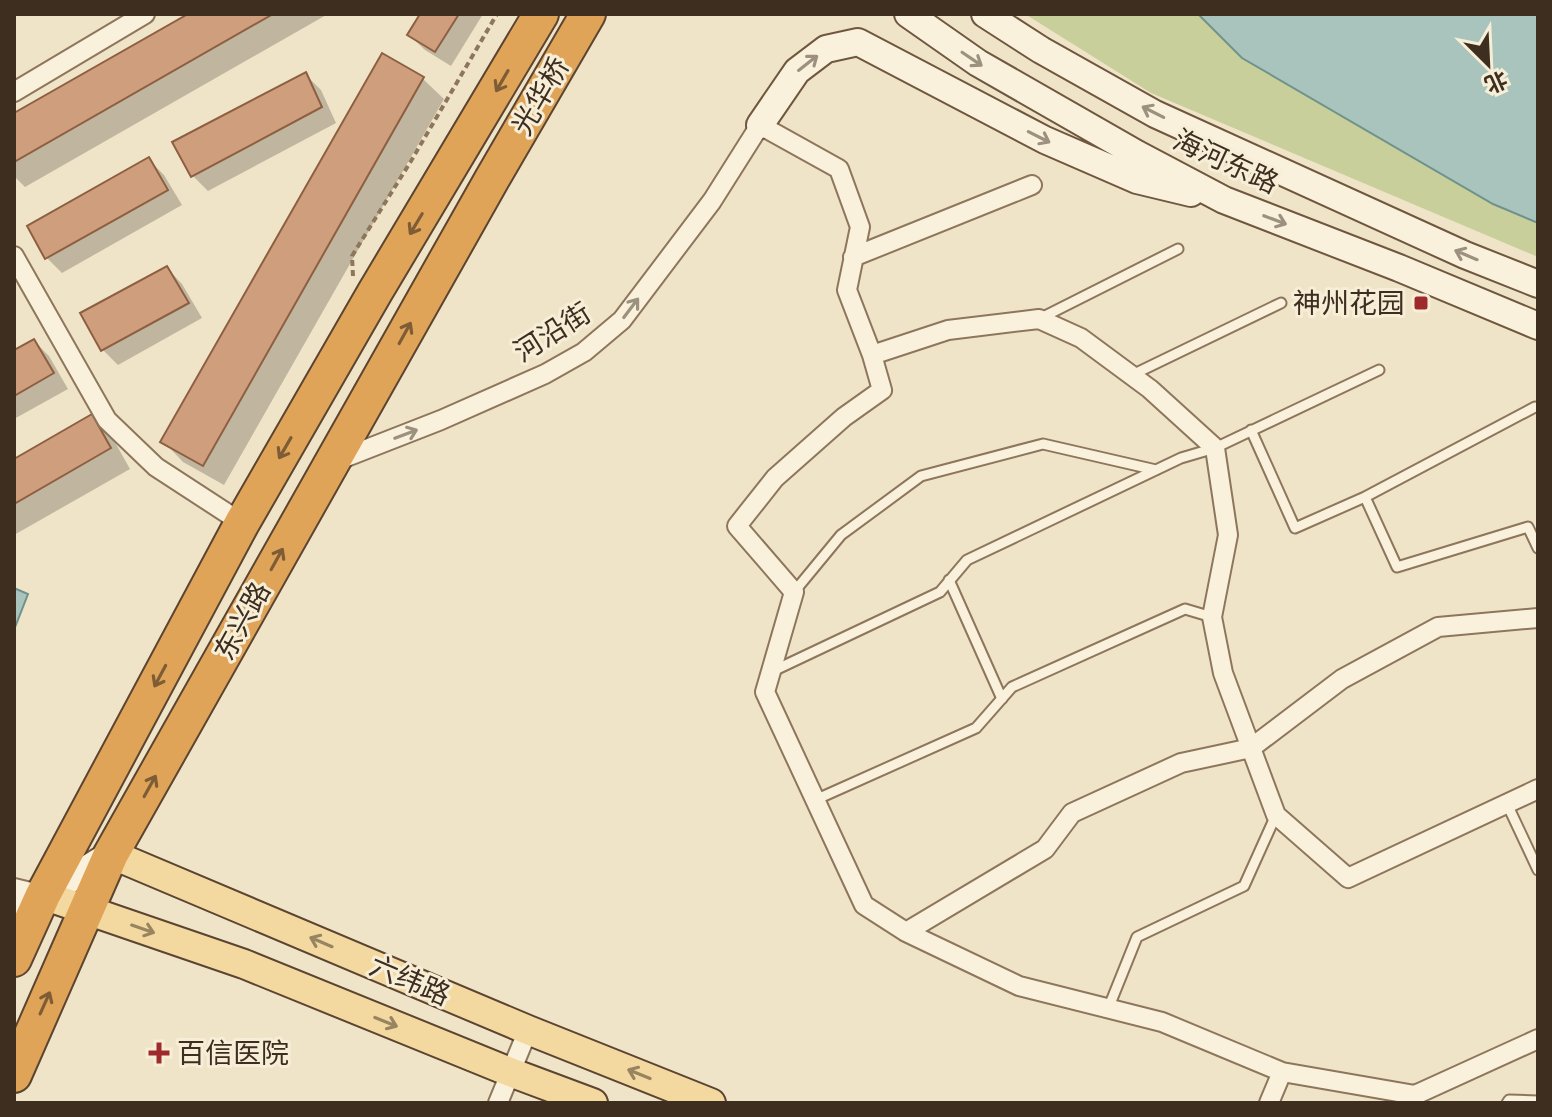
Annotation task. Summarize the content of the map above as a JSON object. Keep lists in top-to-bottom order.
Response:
{
  "streets": {
    "highway": ["光华桥", "东兴路"],
    "main road": ["海河东路", "六纬路"],
    "street": ["河沿街"]
  },
  "crossings": [
    ["光华桥", "东兴路"],
    ["河沿街", "东兴路"],
    ["东兴路", "六纬路"]
  ],
  "one_way": ["河沿街"],
  "places": {
    "transit": ["神州花园"],
    "health": ["百信医院"]
  },
  "north": "bottom right"
}
